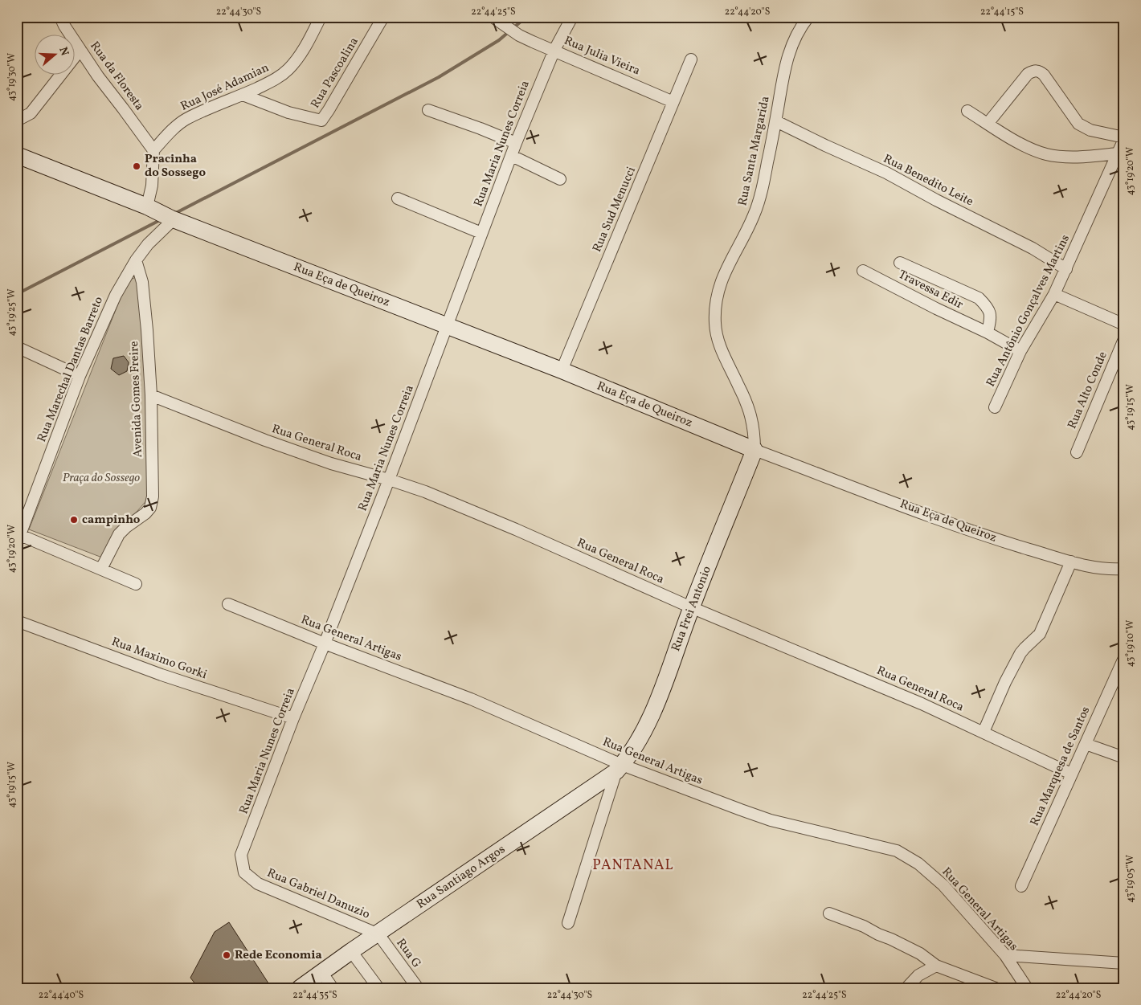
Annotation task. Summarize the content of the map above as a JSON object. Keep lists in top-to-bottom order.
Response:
{
  "streets": {
    "street": [
      "Rua Julia Vieira",
      "Rua Pascoalina",
      "Rua da Floresta",
      "Rua José Adamian",
      "Rua Maria Nunes Correia",
      "Rua Santa Margarida",
      "Rua Benedito Leite",
      "Rua Sud Menucci",
      "Rua Eça de Queiroz",
      "Travessa Edir",
      "Rua Antônio Gonçalves Martins",
      "Rua Marechal Dantas Barreto",
      "Rua Alto Conde",
      "Avenida Gomes Freire",
      "Rua General Roca",
      "Rua Frei Antonio",
      "Rua General Artigas",
      "Rua Maximo Gorki",
      "Rua Marquesa de Santos",
      "Rua Santiago Argos",
      "Rua Gabriel Danuzio",
      "Rua G"
    ]
  },
  "crossings": [
    ["Rua Julia Vieira", "Rua Maria Nunes Correia"],
    ["Rua Julia Vieira", "Rua Sud Menucci"],
    ["Rua Pascoalina", "Rua José Adamian"],
    ["Rua da Floresta", "Rua José Adamian"],
    ["Rua Maria Nunes Correia", "Rua Eça de Queiroz"],
    ["Rua Maria Nunes Correia", "Rua General Roca"],
    ["Rua Maria Nunes Correia", "Rua General Artigas"],
    ["Rua Maria Nunes Correia", "Rua Maximo Gorki"],
    ["Rua Maria Nunes Correia", "Rua Gabriel Danuzio"],
    ["Rua Santa Margarida", "Rua Benedito Leite"],
    ["Rua Santa Margarida", "Rua Eça de Queiroz"],
    ["Rua Santa Margarida", "Rua Frei Antonio"],
    ["Rua Benedito Leite", "Rua Antônio Gonçalves Martins"],
    ["Rua Sud Menucci", "Rua Eça de Queiroz"],
    ["Rua Eça de Queiroz", "Rua Marechal Dantas Barreto"],
    ["Rua Eça de Queiroz", "Rua Frei Antonio"],
    ["Travessa Edir", "Rua Antônio Gonçalves Martins"],
    ["Rua Marechal Dantas Barreto", "Avenida Gomes Freire"],
    ["Avenida Gomes Freire", "Rua General Roca"],
    ["Rua General Roca", "Rua Frei Antonio"],
    ["Rua General Roca", "Rua Marquesa de Santos"],
    ["Rua Frei Antonio", "Rua General Artigas"],
    ["Rua Frei Antonio", "Rua Santiago Argos"],
    ["Rua General Artigas", "Rua Santiago Argos"],
    ["Rua Santiago Argos", "Rua Gabriel Danuzio"],
    ["Rua Santiago Argos", "Rua G"],
    ["Rua Gabriel Danuzio", "Rua G"]
  ],
  "districts": ["PANTANAL"],
  "parks": ["Praça do Sossego"],
  "places": ["Pracinha do Sossego", "campinho", "Rede Economia"],
  "north": "right",
  "coordinates": [
    "22°44'30\"S",
    "22°44'25\"S",
    "22°44'20\"S",
    "22°44'15\"S",
    "43°19'30\"W",
    "43°19'20\"W",
    "43°19'25\"W",
    "43°19'15\"W",
    "43°19'10\"W",
    "43°19'05\"W",
    "22°44'40\"S",
    "22°44'35\"S"
  ]
}
